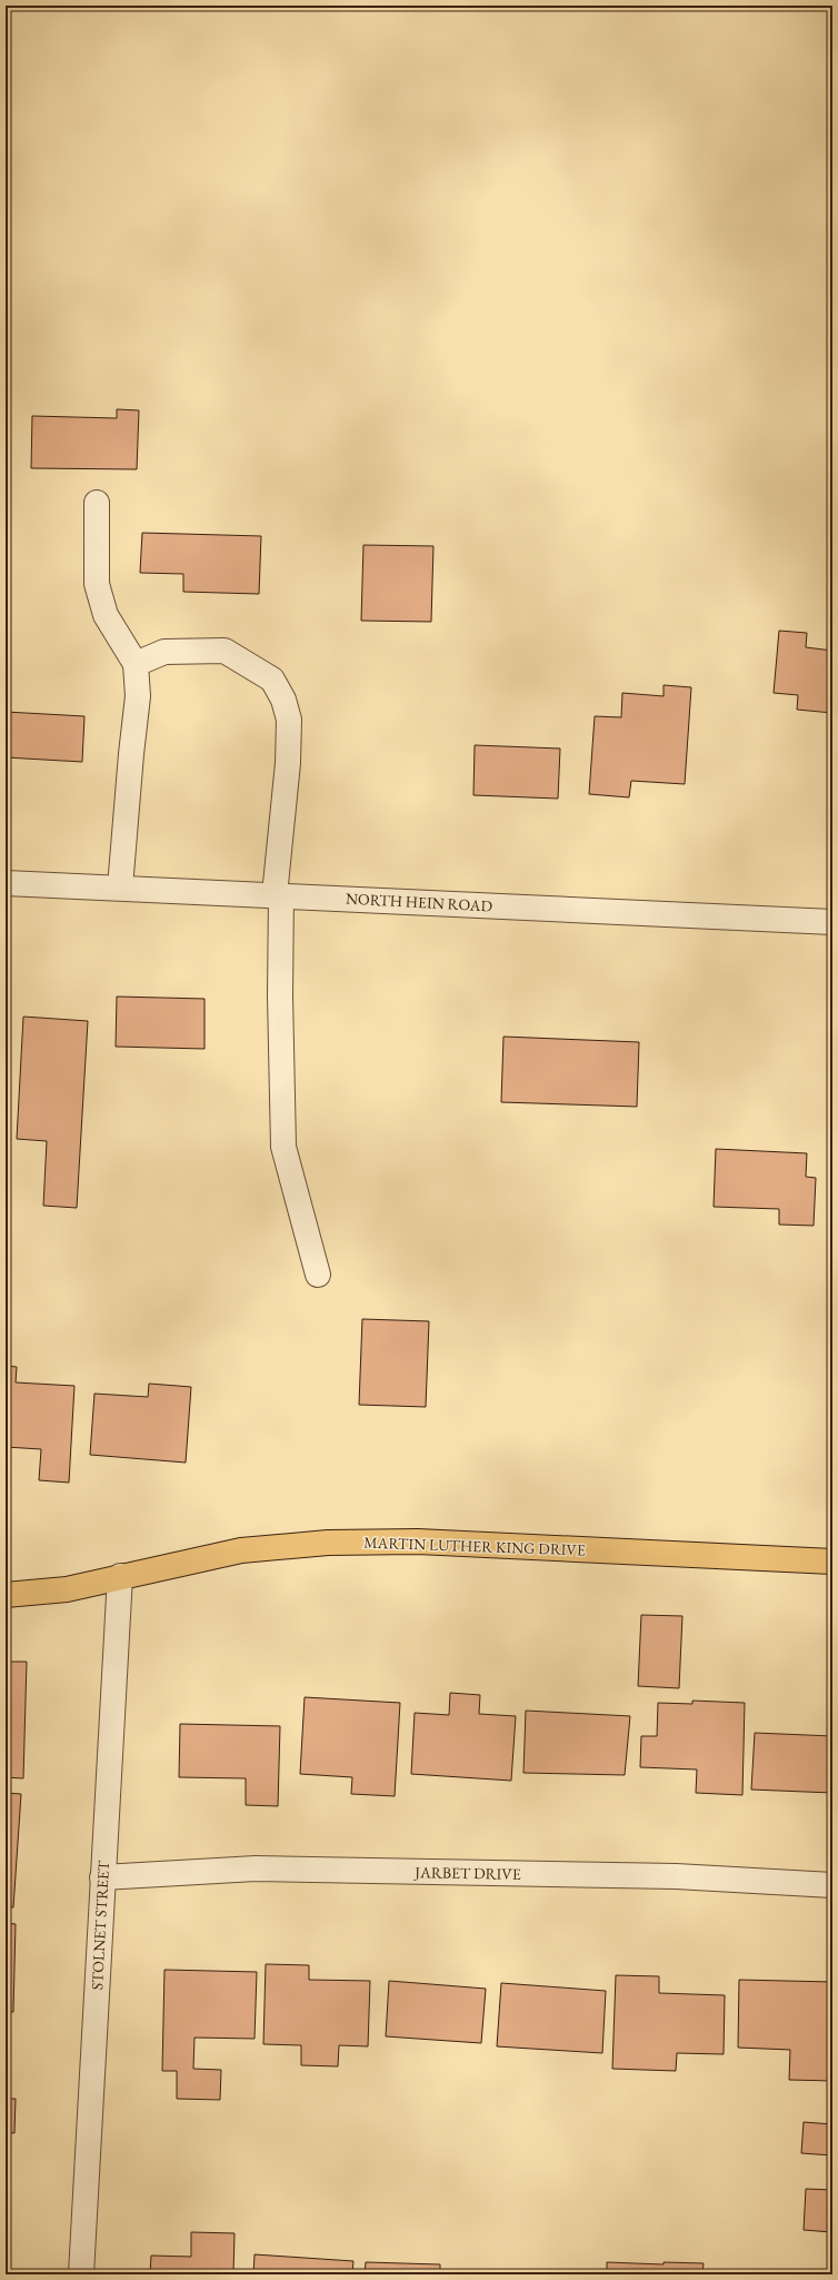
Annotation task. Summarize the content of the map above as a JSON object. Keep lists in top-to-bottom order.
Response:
{
  "streets": {
    "main road": ["MARTIN LUTHER KING DRIVE"],
    "street": ["NORTH HEIN ROAD", "JARBET DRIVE", "STOLNET STREET"]
  },
  "crossings": [
    ["MARTIN LUTHER KING DRIVE", "STOLNET STREET"],
    ["JARBET DRIVE", "STOLNET STREET"]
  ]
}
